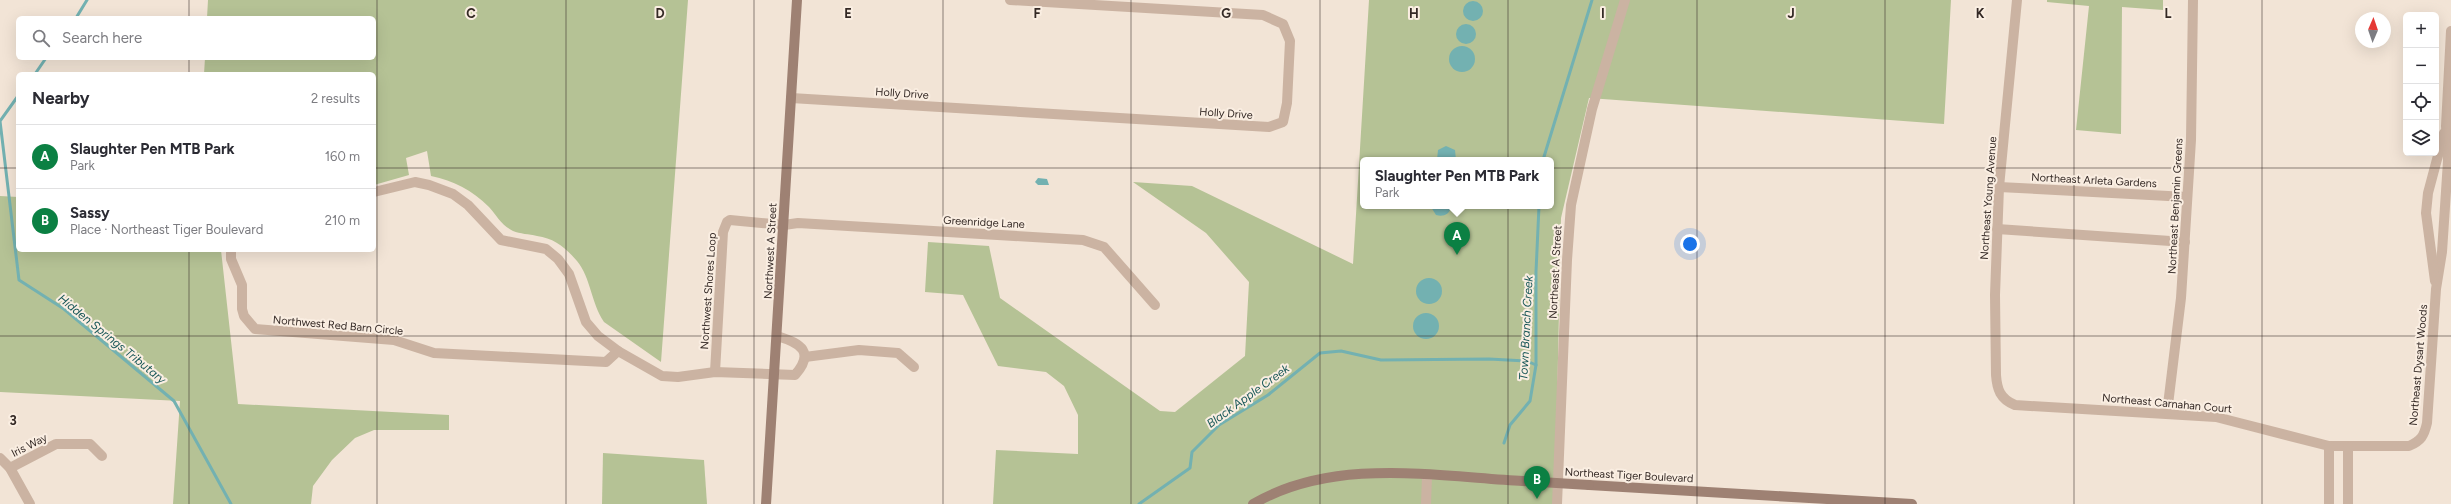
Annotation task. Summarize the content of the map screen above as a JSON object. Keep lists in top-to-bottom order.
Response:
{
  "streets": {
    "street": [
      "Holly Drive",
      "Northeast Arleta Gardens",
      "Northeast Young Avenue",
      "Northeast Benjamin Greens",
      "Greenridge Lane",
      "Northwest A Street",
      "Northeast A Street",
      "Northwest Shores Loop",
      "Northwest Red Barn Circle",
      "Northeast Dysart Woods",
      "Northeast Carnahan Court",
      "Iris Way",
      "Northeast Tiger Boulevard"
    ]
  },
  "crossings": [
    ["Holly Drive", "Northwest A Street"],
    ["Northeast Arleta Gardens", "Northeast Young Avenue"],
    ["Northeast Arleta Gardens", "Northeast Benjamin Greens"],
    ["Northeast Young Avenue", "Northeast Carnahan Court"],
    ["Northeast Benjamin Greens", "Northeast Carnahan Court"],
    ["Greenridge Lane", "Northwest A Street"],
    ["Greenridge Lane", "Northwest Shores Loop"],
    ["Northwest A Street", "Northwest Shores Loop"],
    ["Northeast Dysart Woods", "Northeast Carnahan Court"]
  ],
  "water": ["Town Branch Creek", "Hidden Springs Tributary", "Black Apple Creek"],
  "north": "top",
  "page": {
    "map_buttons": ["+", "−"],
    "search": "Search here",
    "heading": ["Nearby", "2 results"],
    "list": [
      {
        "mark": "A",
        "name": "Slaughter Pen MTB Park",
        "note": "Park",
        "value": "160 m"
      },
      {
        "mark": "B",
        "name": "Sassy",
        "note": "Place · Northeast Tiger Boulevard",
        "value": "210 m"
      }
    ],
    "popup": ["Slaughter Pen MTB Park", "Park"],
    "pins": ["A", "B"]
  },
  "grid": {
    "columns": [
      "C",
      "D",
      "E",
      "F",
      "G",
      "H",
      "I",
      "J",
      "K",
      "L"
    ],
    "rows": ["3"]
  }
}
